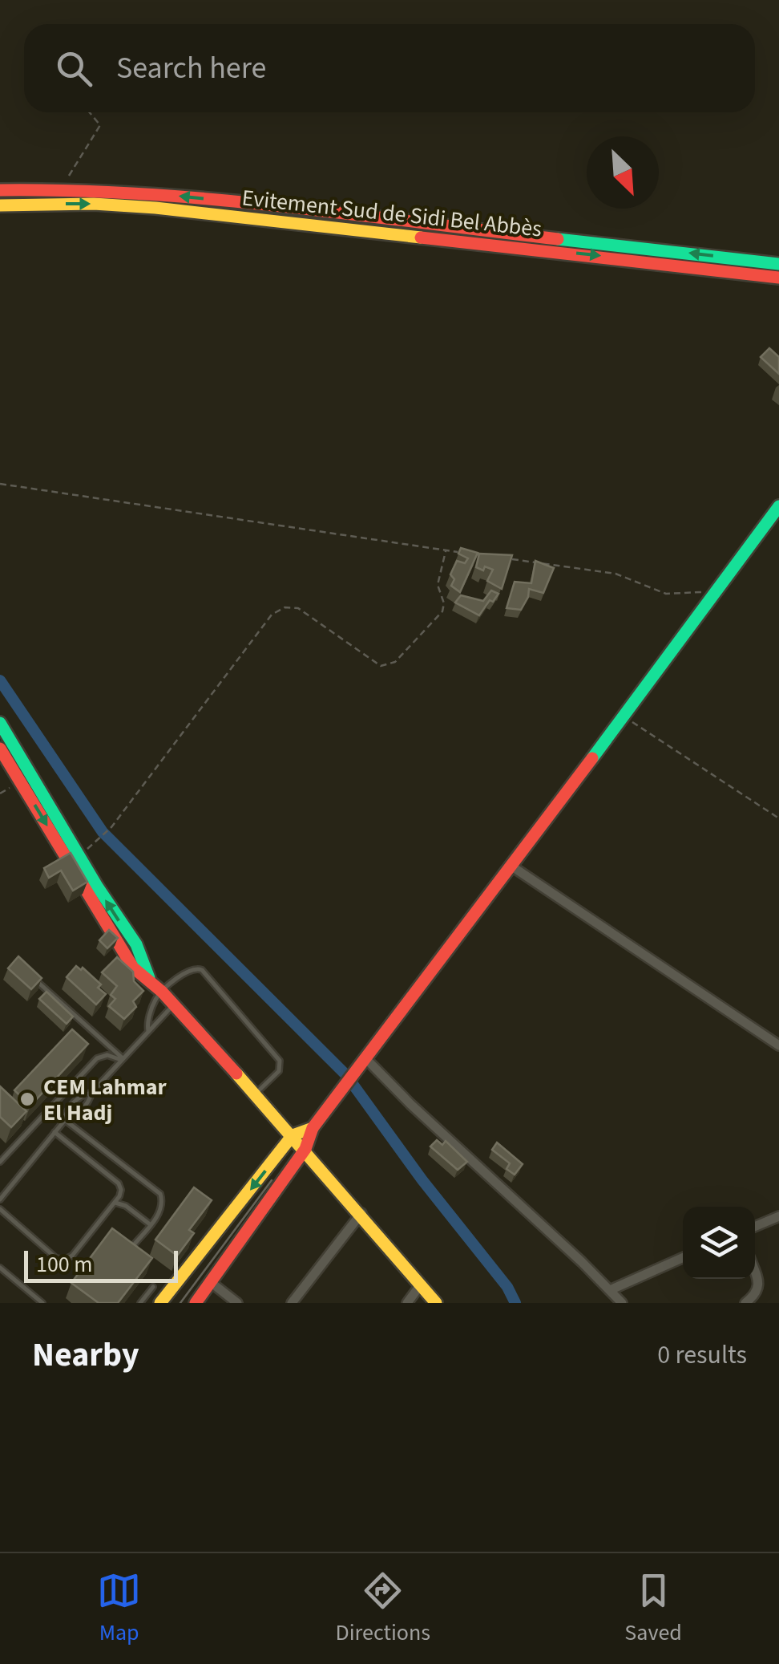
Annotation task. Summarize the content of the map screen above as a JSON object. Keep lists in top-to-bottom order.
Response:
{
  "streets": {
    "main road": ["Evitement Sud de Sidi Bel Abbès"]
  },
  "places": ["CEM Lahmar El Hadj"],
  "scale_bar": "100 m",
  "north": "bottom right",
  "page": {
    "search": "Search here",
    "scale": "100 m",
    "heading": ["Nearby", "0 results"],
    "nav": ["Map", "Directions", "Saved"]
  }
}
